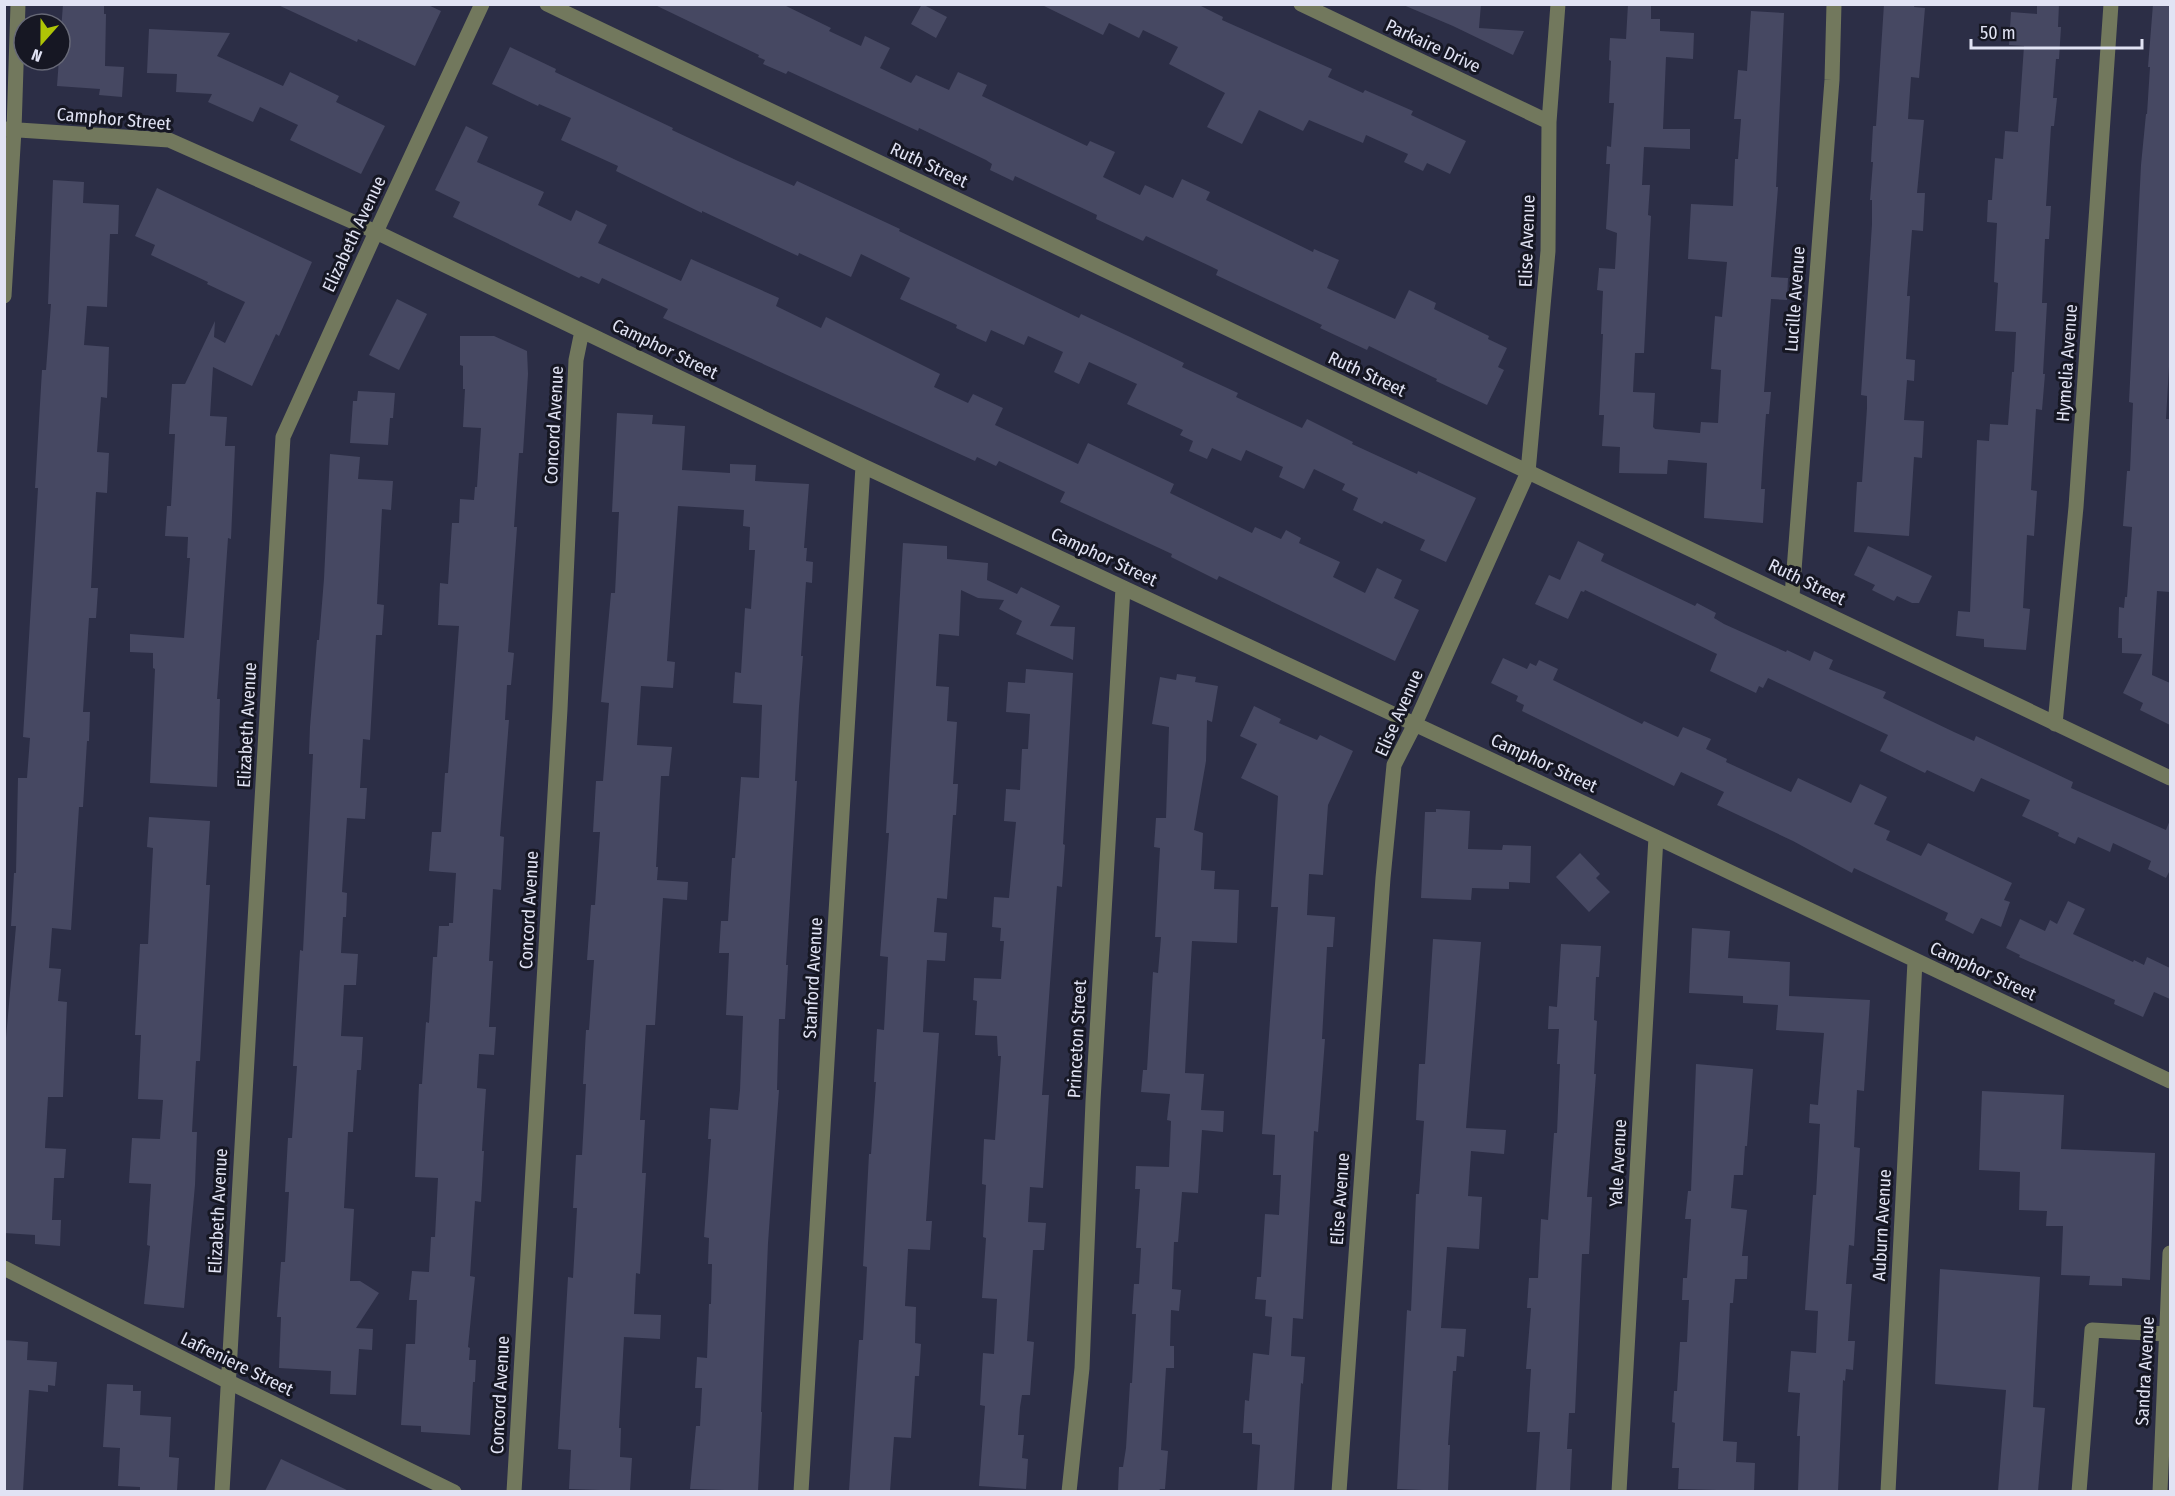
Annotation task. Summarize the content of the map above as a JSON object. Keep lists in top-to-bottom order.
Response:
{
  "streets": {
    "street": [
      "Parkaire Drive",
      "Camphor Street",
      "Ruth Street",
      "Elizabeth Avenue",
      "Elise Avenue",
      "Lucille Avenue",
      "Hymelia Avenue",
      "Concord Avenue",
      "Stanford Avenue",
      "Princeton Street",
      "Yale Avenue",
      "Auburn Avenue",
      "Lafreniere Street",
      "Sandra Avenue"
    ]
  },
  "crossings": [
    ["Parkaire Drive", "Elise Avenue"],
    ["Camphor Street", "Elizabeth Avenue"],
    ["Camphor Street", "Elise Avenue"],
    ["Camphor Street", "Concord Avenue"],
    ["Camphor Street", "Stanford Avenue"],
    ["Camphor Street", "Princeton Street"],
    ["Camphor Street", "Yale Avenue"],
    ["Camphor Street", "Auburn Avenue"],
    ["Ruth Street", "Elise Avenue"],
    ["Ruth Street", "Lucille Avenue"],
    ["Ruth Street", "Hymelia Avenue"],
    ["Elizabeth Avenue", "Lafreniere Street"]
  ],
  "scale_bar": "50 m",
  "north": "bottom"
}
